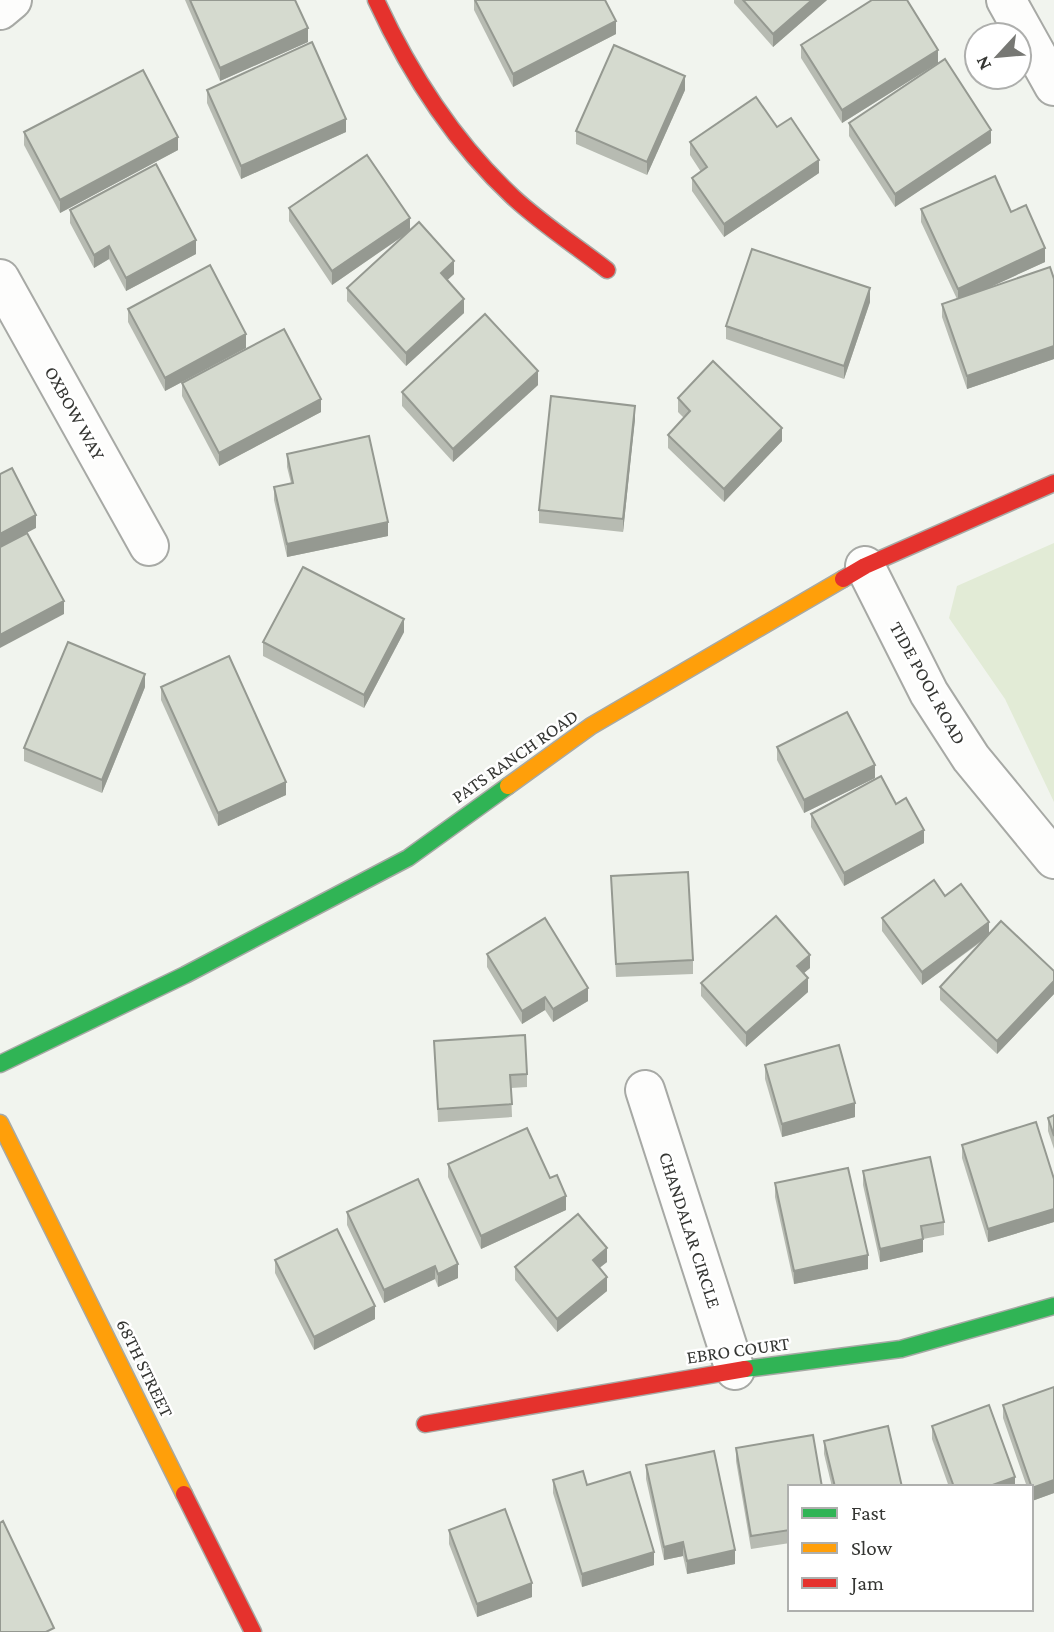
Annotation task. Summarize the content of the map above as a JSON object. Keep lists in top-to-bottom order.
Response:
{
  "streets": {
    "street": [
      "OXBOW WAY",
      "TIDE POOL ROAD",
      "PATS RANCH ROAD",
      "CHANDALAR CIRCLE",
      "EBRO COURT",
      "68TH STREET"
    ]
  },
  "crossings": [
    ["TIDE POOL ROAD", "PATS RANCH ROAD"],
    ["CHANDALAR CIRCLE", "EBRO COURT"]
  ],
  "legend": ["Fast", "Slow", "Jam"],
  "north": "bottom left"
}
